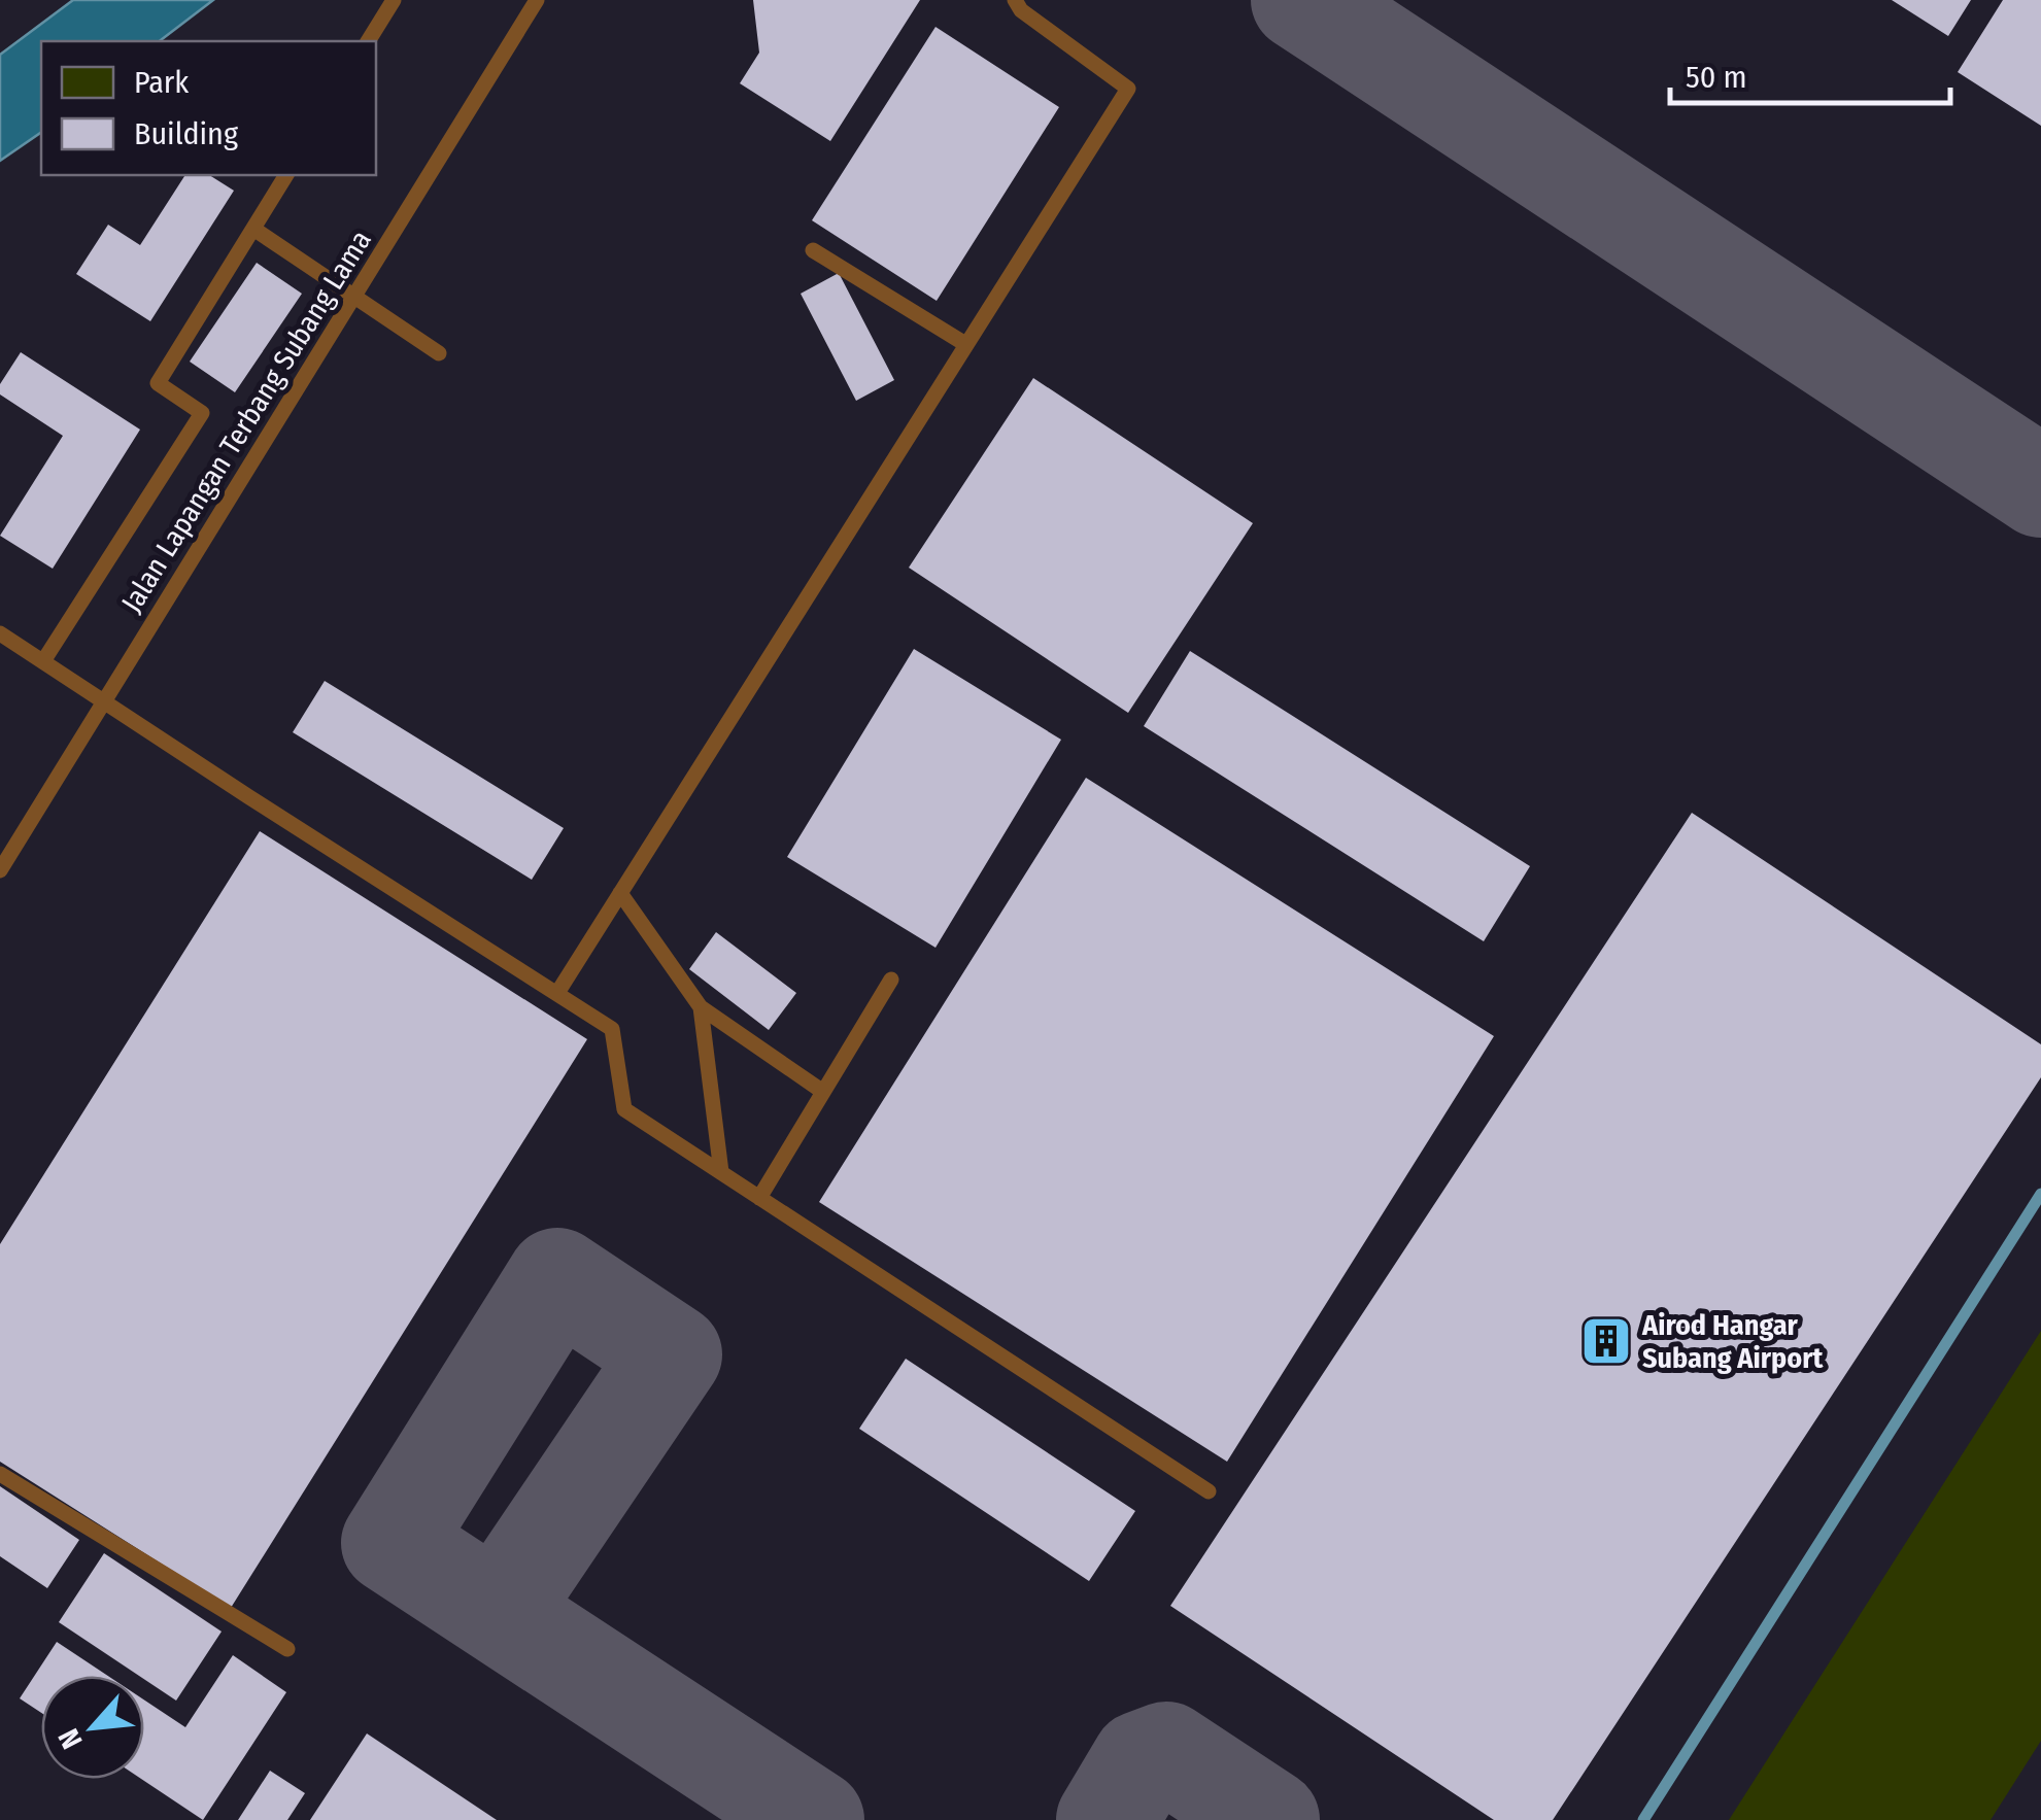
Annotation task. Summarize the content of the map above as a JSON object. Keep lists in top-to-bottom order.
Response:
{
  "streets": {
    "lane": ["Jalan Lapangan Terbang Subang Lama"]
  },
  "places": {
    "building": ["Airod Hangar Subang Airport"]
  },
  "legend": ["Park", "Building"],
  "scale_bar": "50 m",
  "north": "bottom left"
}
